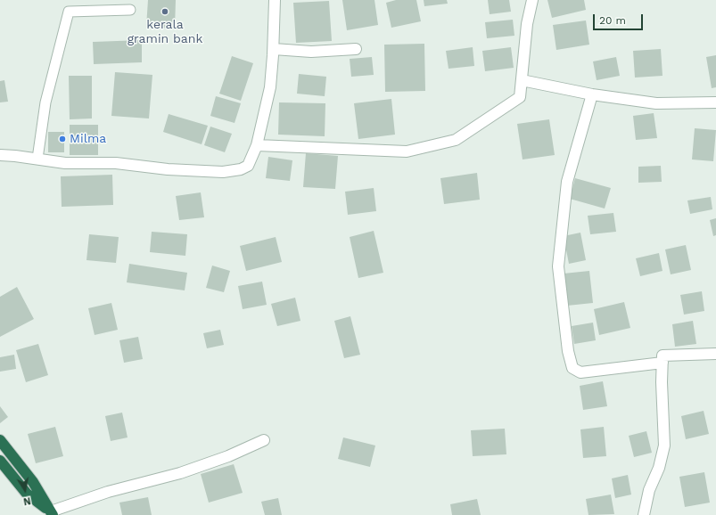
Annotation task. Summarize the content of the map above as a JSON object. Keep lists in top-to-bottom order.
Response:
{
  "places": ["kerala gramin bank", "Milma"],
  "scale_bar": "20 m",
  "north": "bottom"
}
